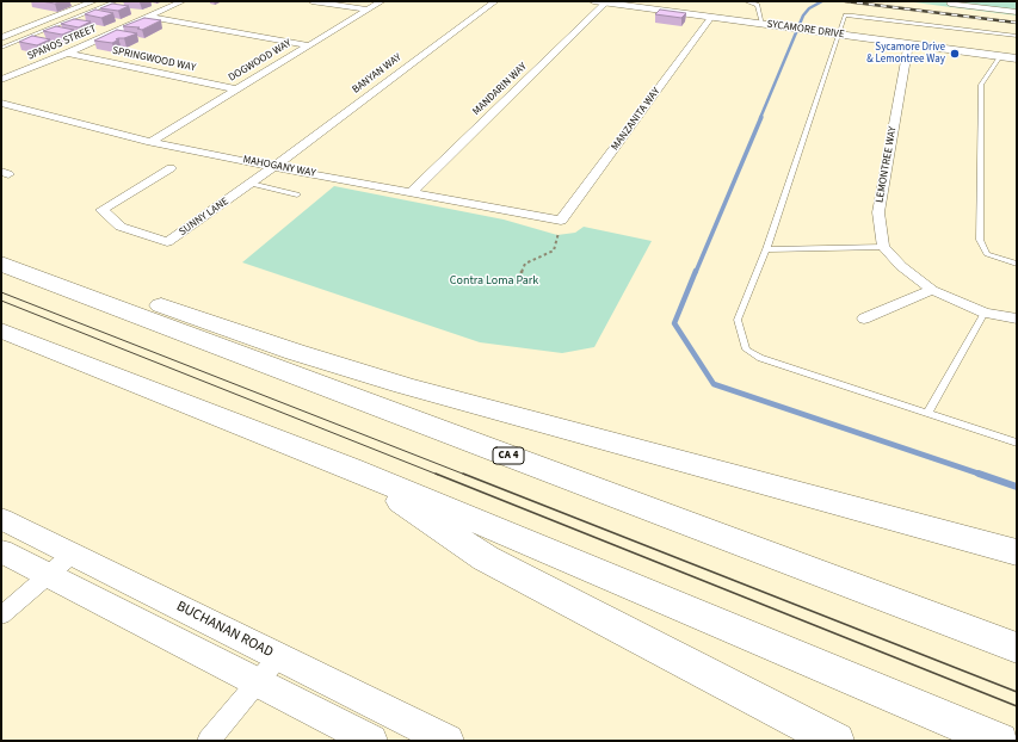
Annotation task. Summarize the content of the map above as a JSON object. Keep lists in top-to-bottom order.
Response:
{
  "streets": {
    "highway": ["CA 4"],
    "main road": ["BUCHANAN ROAD"],
    "street": [
      "SYCAMORE DRIVE",
      "SPANOS STREET",
      "SPRINGWOOD WAY",
      "DOGWOOD WAY",
      "BANYAN WAY",
      "MANDARIN WAY",
      "MANZANITA WAY",
      "LEMONTREE WAY",
      "MAHOGANY WAY",
      "SUNNY LANE"
    ]
  },
  "crossings": [
    ["SYCAMORE DRIVE", "MANDARIN WAY"],
    ["SYCAMORE DRIVE", "MANZANITA WAY"],
    ["SYCAMORE DRIVE", "LEMONTREE WAY"],
    ["SPANOS STREET", "SPRINGWOOD WAY"],
    ["SPRINGWOOD WAY", "DOGWOOD WAY"],
    ["DOGWOOD WAY", "MAHOGANY WAY"],
    ["BANYAN WAY", "MAHOGANY WAY"],
    ["BANYAN WAY", "SUNNY LANE"],
    ["MANDARIN WAY", "MAHOGANY WAY"],
    ["MANZANITA WAY", "MAHOGANY WAY"],
    ["MAHOGANY WAY", "SUNNY LANE"]
  ],
  "parks": ["Contra Loma Park"],
  "places": ["Sycamore Drive & Lemontree Way"]
}
